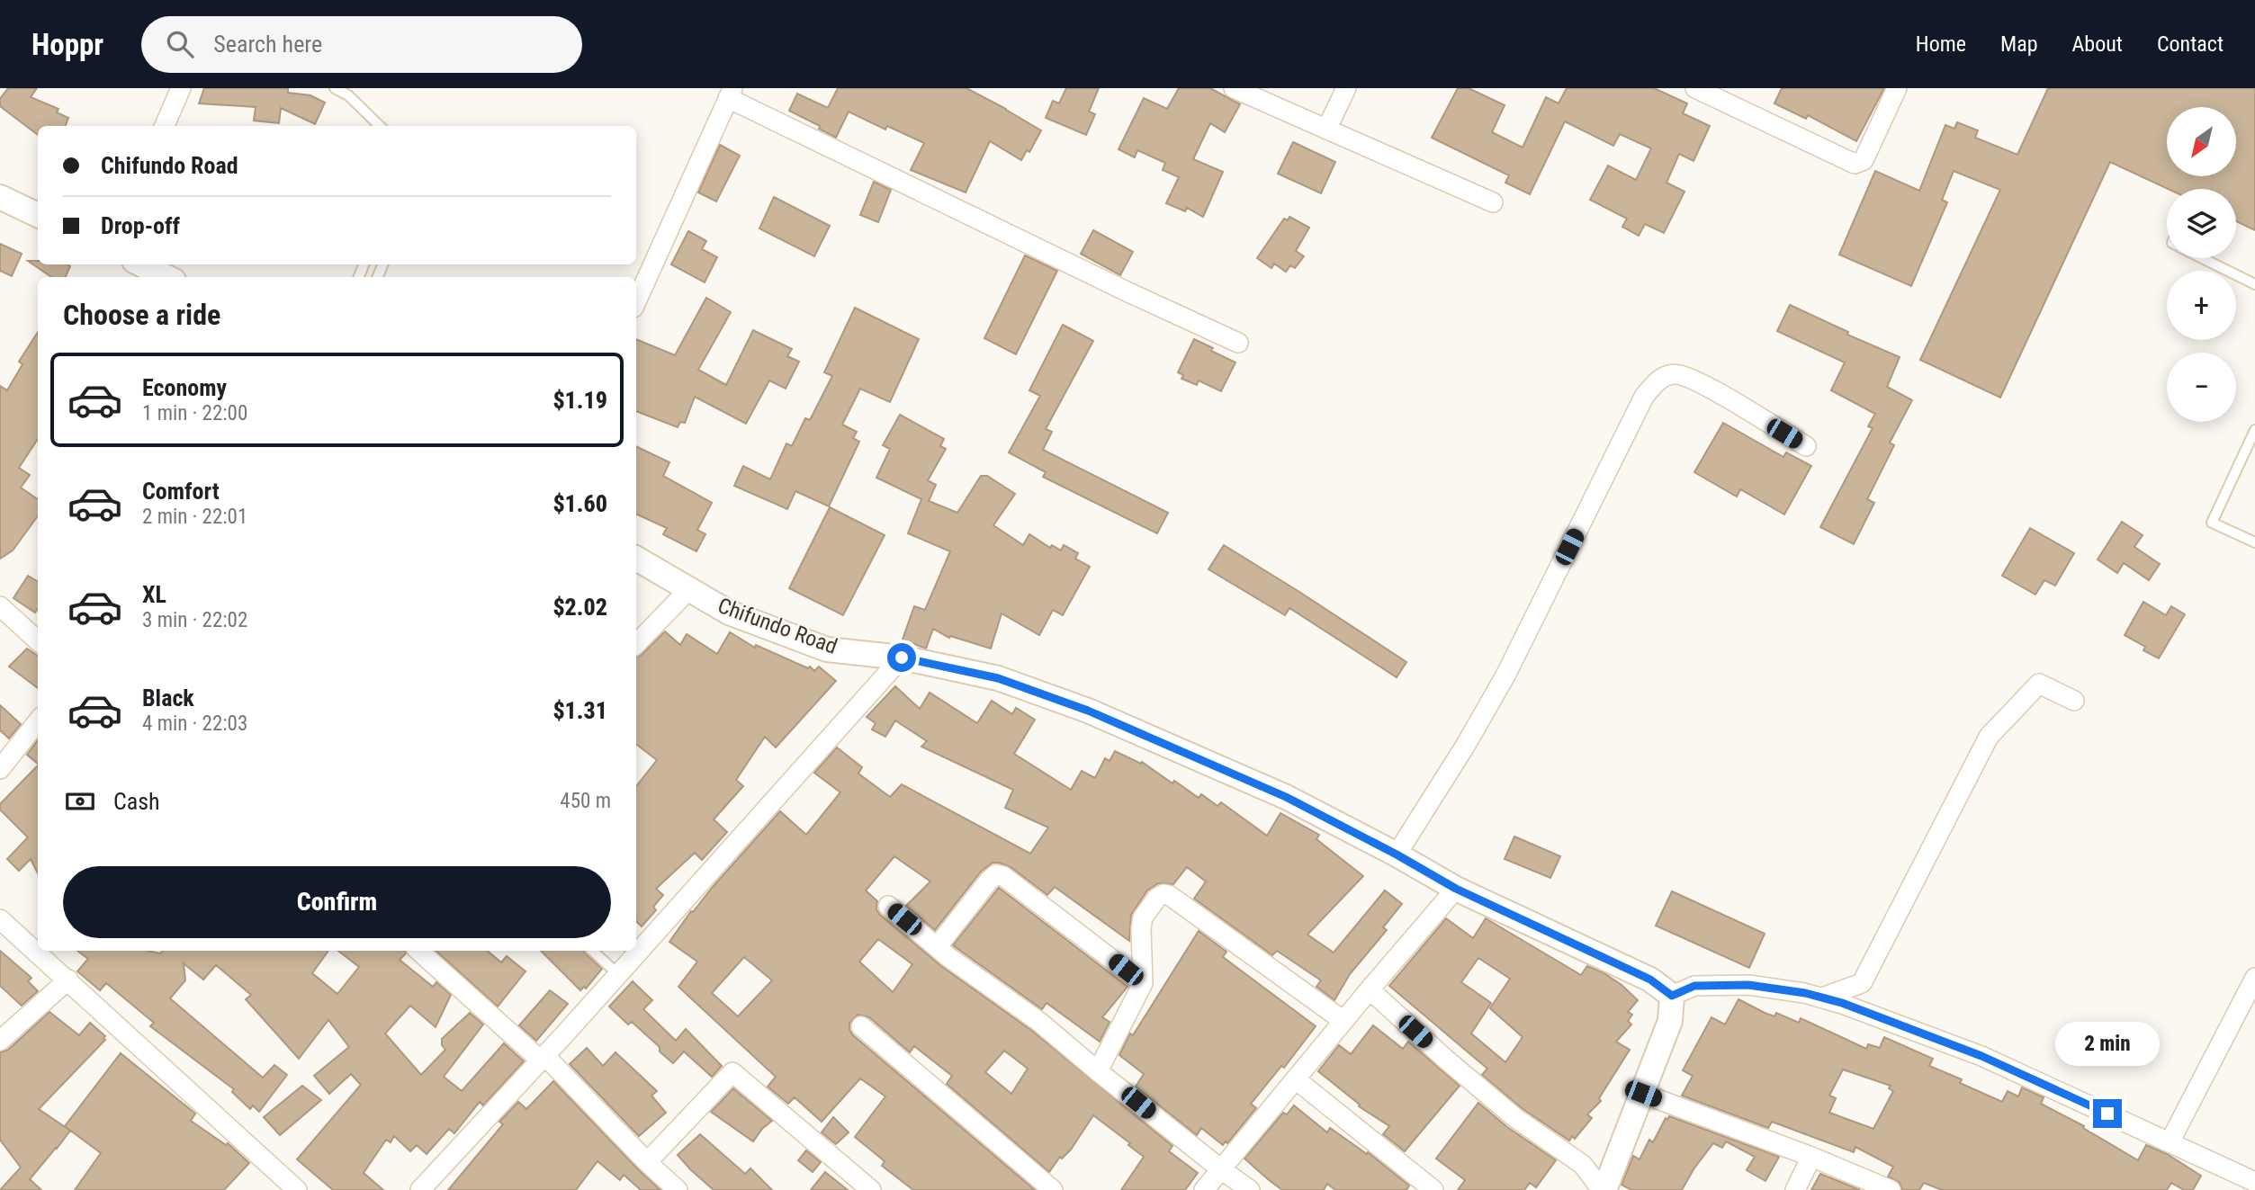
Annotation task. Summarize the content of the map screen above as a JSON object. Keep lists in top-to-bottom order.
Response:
{
  "streets": {
    "street": ["Chifundo Road"]
  },
  "north": "bottom left",
  "page": {
    "header": "Hoppr",
    "search": "Search here",
    "nav": [
      "Home",
      "Map",
      "About",
      "Contact"
    ],
    "map_buttons": ["+", "−"],
    "banner": ["Chifundo Road", "Drop-off"],
    "heading": "Choose a ride",
    "list": [
      {
        "name": "Economy",
        "note": "1 min · 22:00",
        "value": "$1.19"
      },
      {
        "name": "Comfort",
        "note": "2 min · 22:01",
        "value": "$1.60"
      },
      {
        "name": "XL",
        "note": "3 min · 22:02",
        "value": "$2.02"
      },
      {
        "name": "Black",
        "note": "4 min · 22:03",
        "value": "$1.31"
      }
    ],
    "pay": ["Cash", "450 m"],
    "buttons": "Confirm",
    "bubble": "2 min"
  }
}
